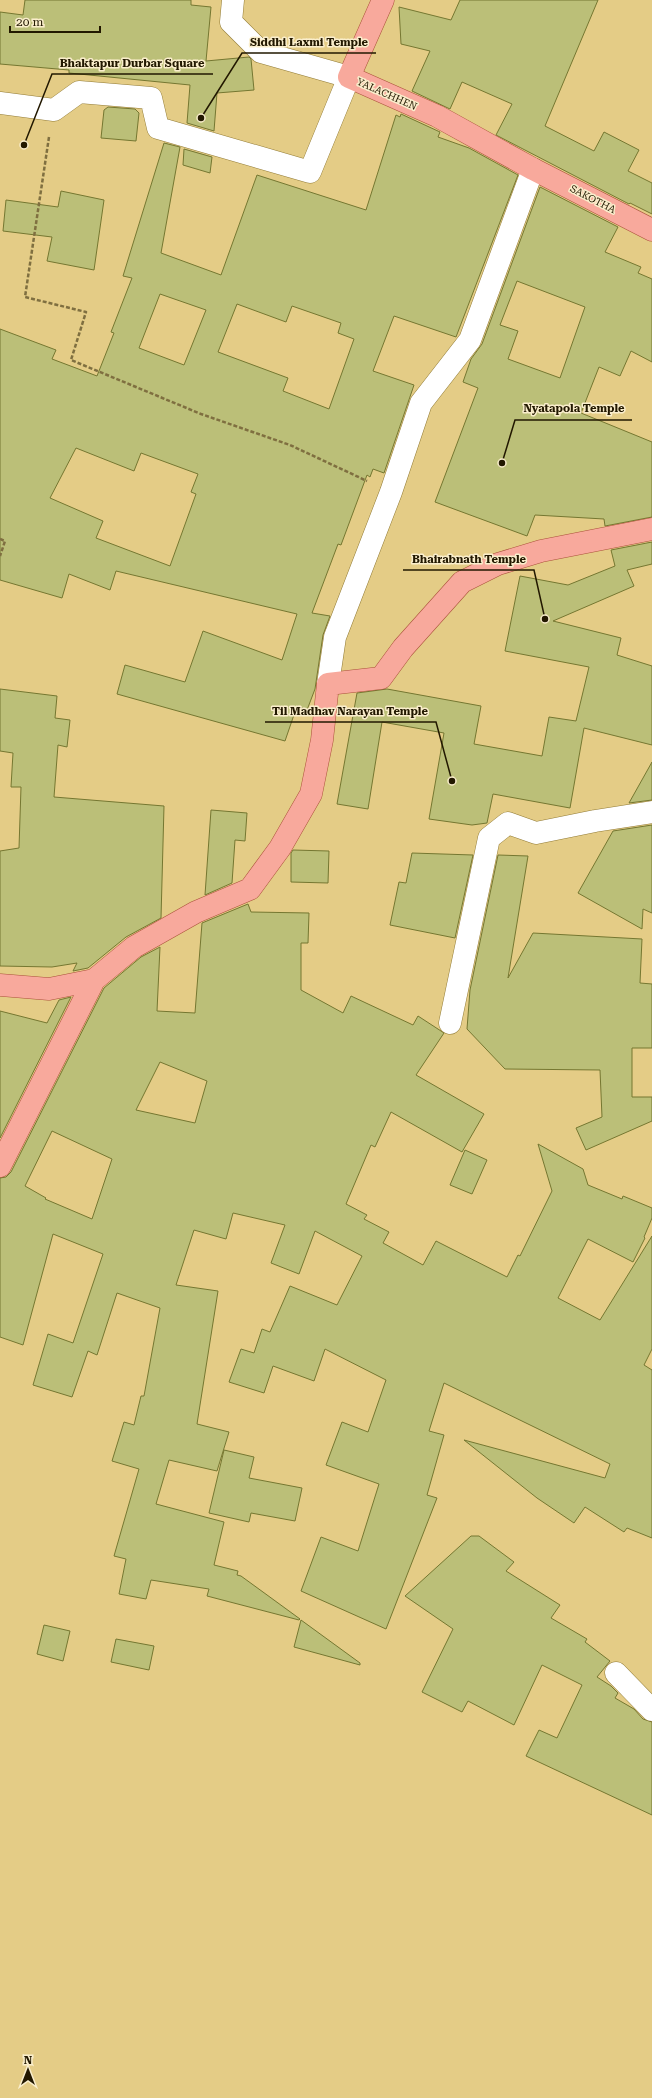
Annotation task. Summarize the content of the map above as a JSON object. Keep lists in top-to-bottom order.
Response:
{
  "streets": {
    "main road": ["YALACHHEN", "SAKOTHA"]
  },
  "crossings": [
    ["YALACHHEN", "SAKOTHA"]
  ],
  "places": [
    "Siddhi Laxmi Temple",
    "Bhaktapur Durbar Square",
    "Nyatapola Temple",
    "Bhairabnath Temple",
    "Til Madhav Narayan Temple"
  ],
  "scale_bar": "20 m",
  "north": "top"
}
